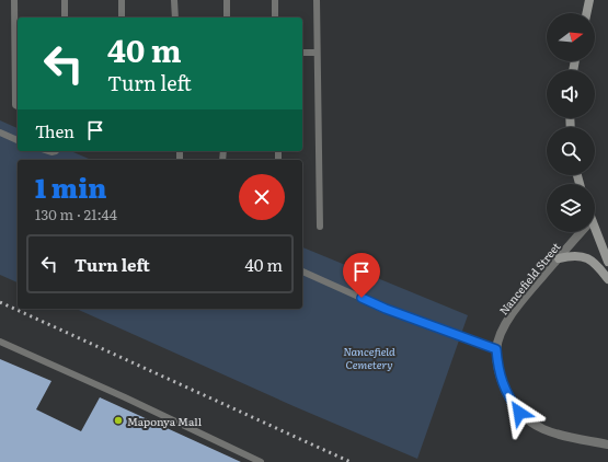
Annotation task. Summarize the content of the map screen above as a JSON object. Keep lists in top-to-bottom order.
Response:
{
  "streets": {
    "street": ["Nancefield Street"]
  },
  "parks": ["Nancefield Cemetery"],
  "places": ["Maponya Mall"],
  "north": "right",
  "page": {
    "turn": ["40 m", "Turn left"],
    "then": "Then",
    "heading": ["1 min", "130 m · 21:44"],
    "list": [
      {
        "name": "Turn left",
        "value": "40 m"
      }
    ]
  }
}
